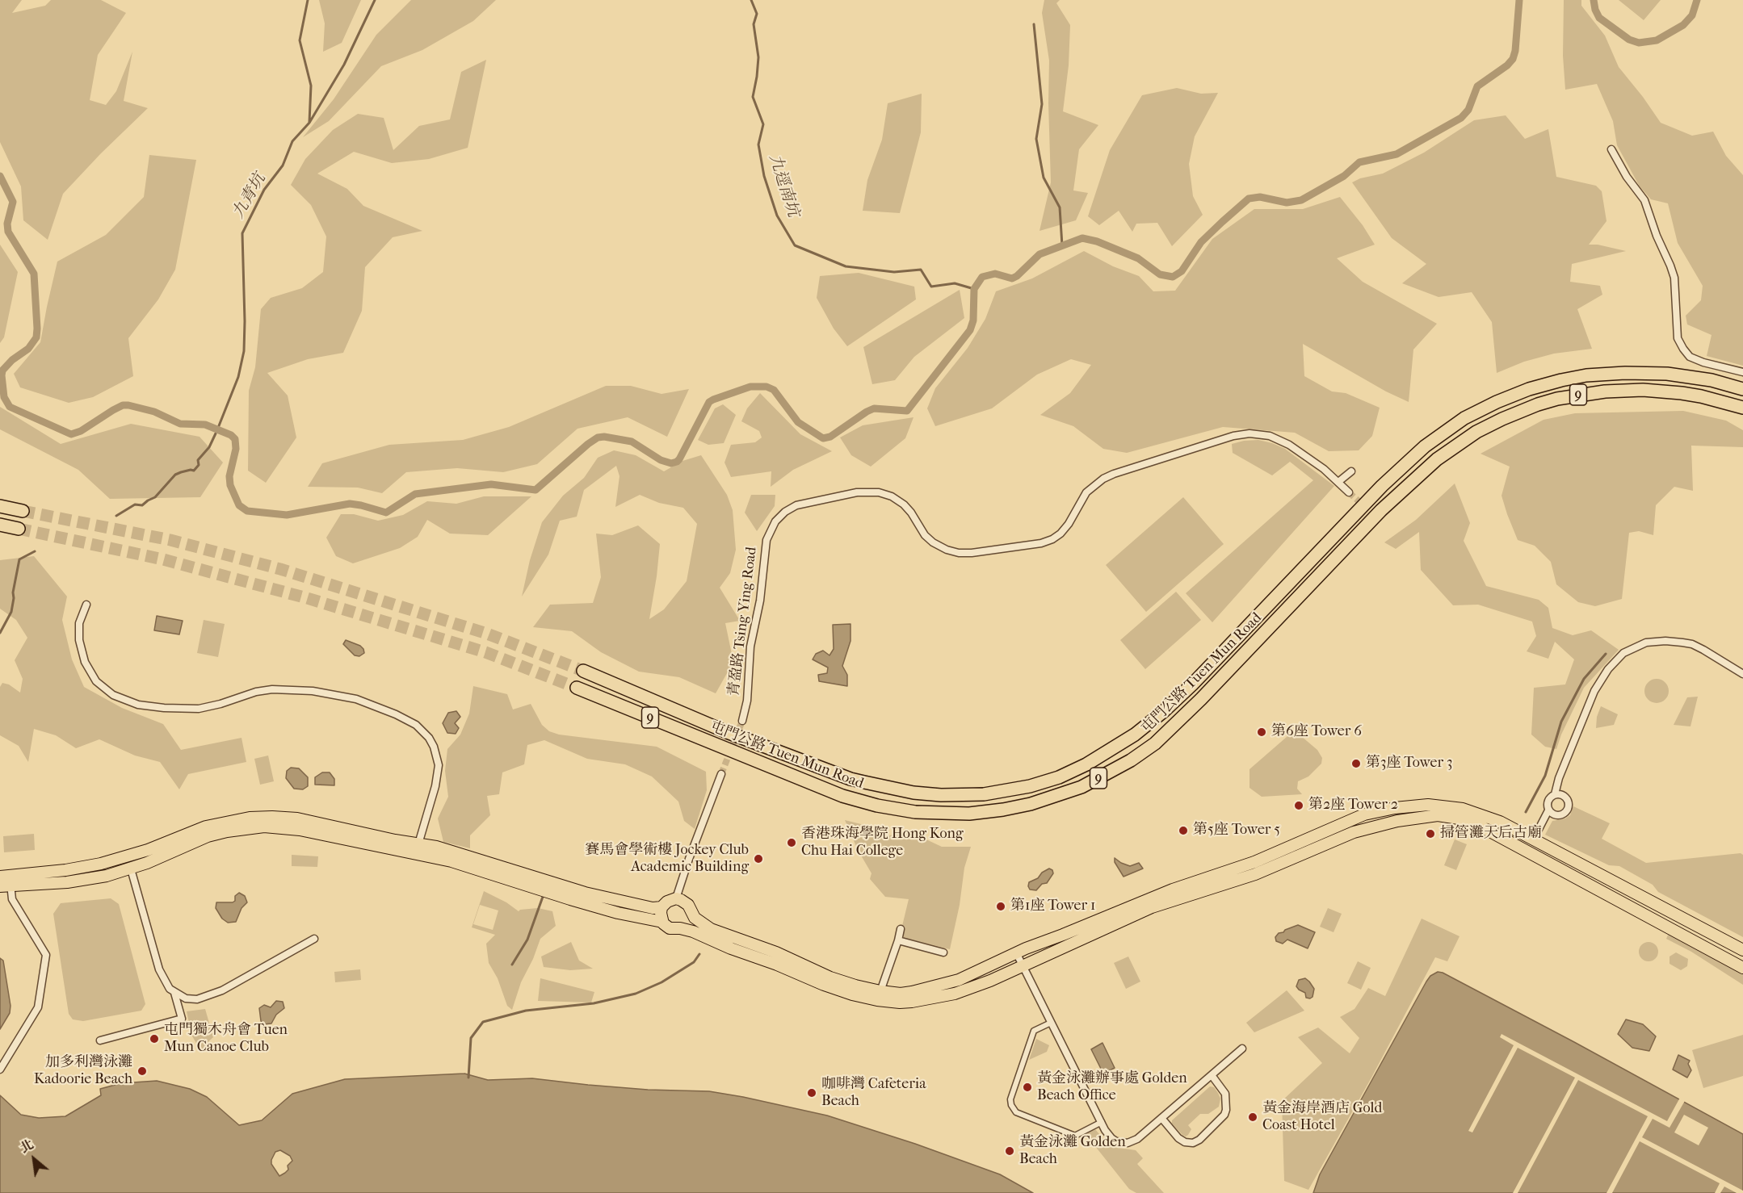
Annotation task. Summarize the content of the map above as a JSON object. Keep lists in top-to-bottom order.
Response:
{
  "streets": {
    "highway": ["9", "屯門公路 Tuen Mun Road"],
    "street": ["青盈路 Tsing Ying Road"]
  },
  "water": ["九逕南坑", "九青坑"],
  "places": [
    "第6座 Tower 6",
    "第3座 Tower 3",
    "第2座 Tower 2",
    "第5座 Tower 5",
    "掃管灘天后古廟",
    "香港珠海學院 Hong Kong Chu Hai College",
    "賽馬會學術樓 Jockey Club Academic Building",
    "第1座 Tower 1",
    "屯門獨木舟會 Tuen Mun Canoe Club",
    "加多利灣泳灘 Kadoorie Beach",
    "黃金泳灘辦事處 Golden Beach Office",
    "咖啡灣 Cafeteria Beach",
    "黃金海岸酒店 Gold Coast Hotel",
    "黃金泳灘 Golden Beach"
  ],
  "north": "top left"
}
